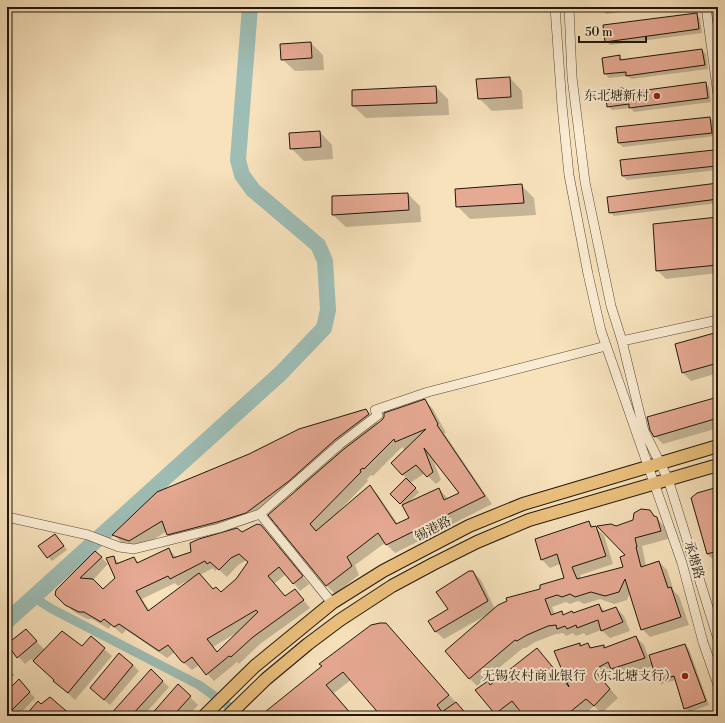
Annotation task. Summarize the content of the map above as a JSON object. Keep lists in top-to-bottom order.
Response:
{
  "streets": {
    "main road": ["锡港路"],
    "street": ["承塘路"]
  },
  "crossings": [
    ["锡港路", "承塘路"]
  ],
  "places": ["东北塘新村", "无锡农村商业银行（东北塘支行）"],
  "scale_bar": "50 m"
}
